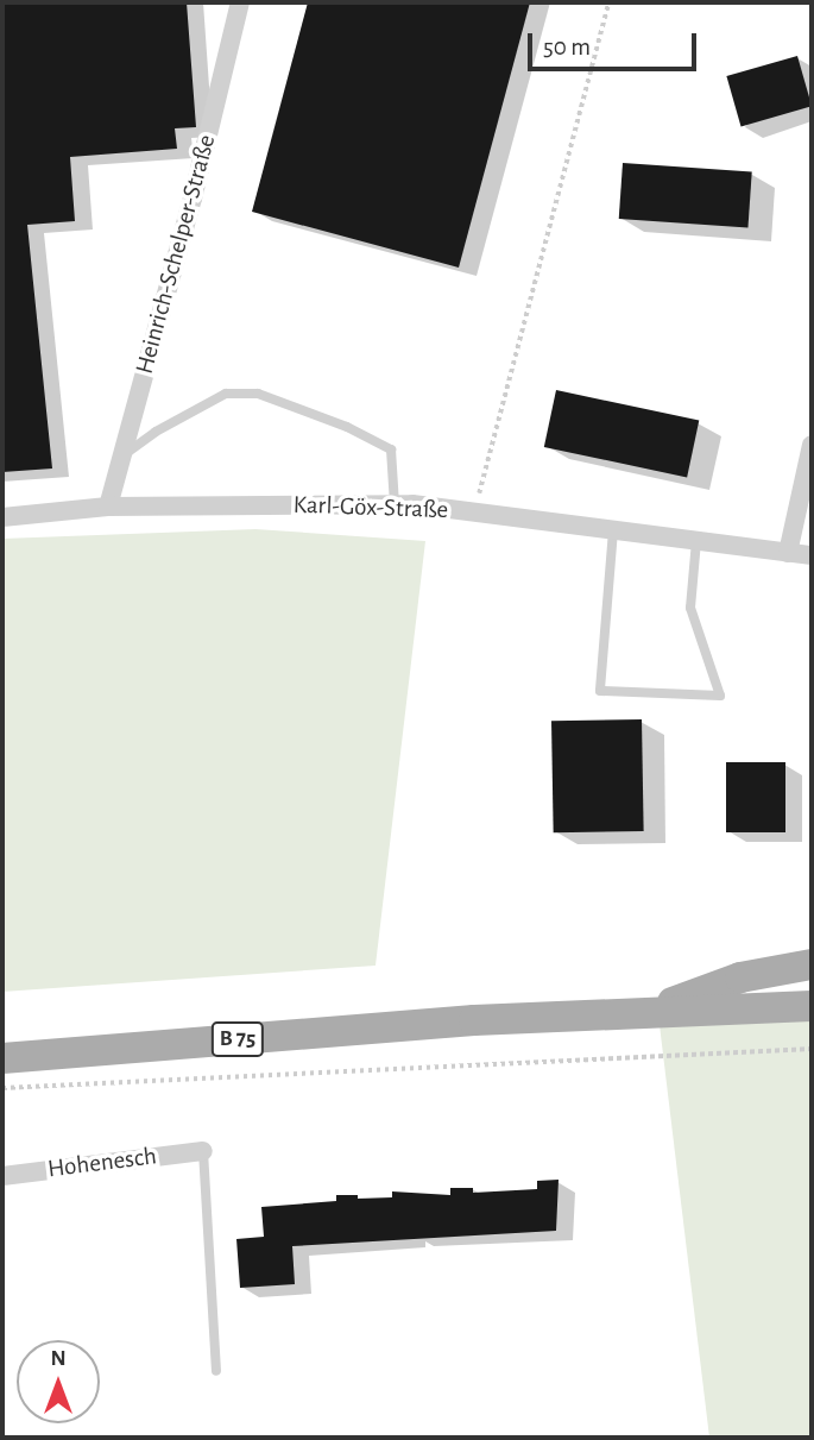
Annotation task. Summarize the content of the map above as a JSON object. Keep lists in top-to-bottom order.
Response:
{
  "streets": {
    "main road": ["B 75"],
    "street": ["Heinrich-Schelper-Straße", "Karl-Göx-Straße", "Hohenesch"]
  },
  "crossings": [
    ["Heinrich-Schelper-Straße", "Karl-Göx-Straße"]
  ],
  "scale_bar": "50 m",
  "north": "top"
}
